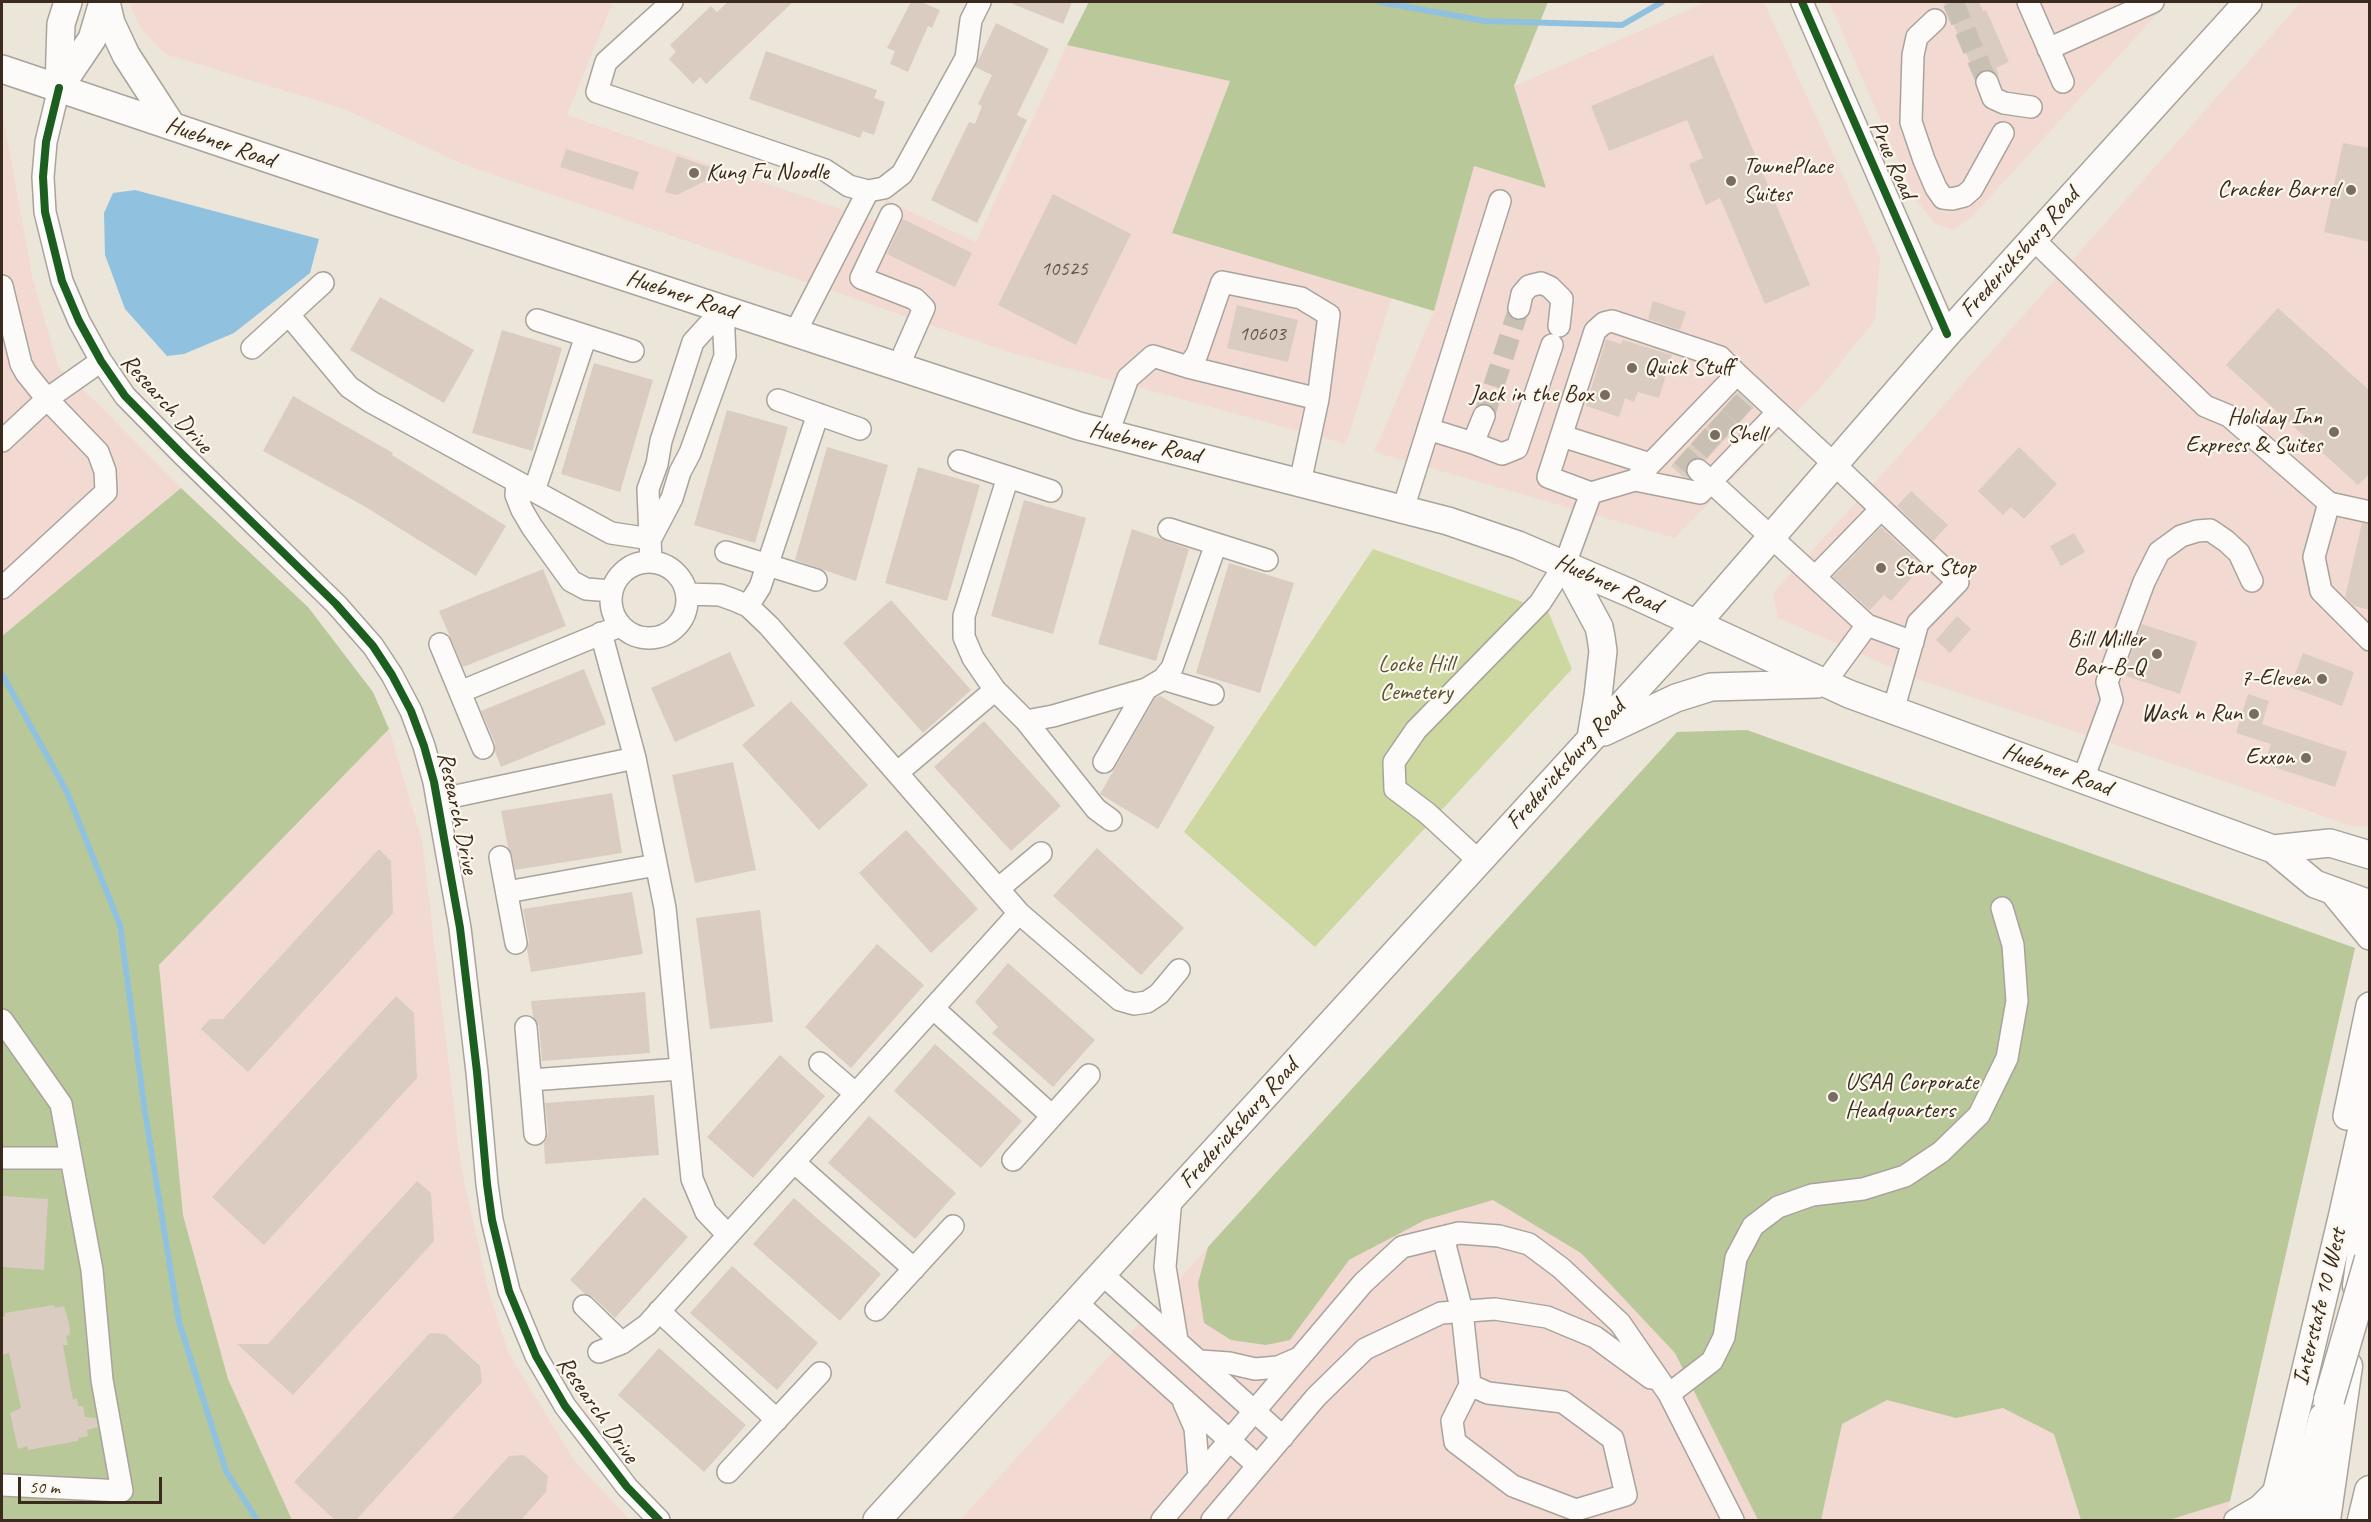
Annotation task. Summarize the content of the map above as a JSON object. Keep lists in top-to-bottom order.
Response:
{
  "streets": {
    "main road": [
      "Huebner Road",
      "Fredericksburg Road",
      "Research Drive",
      "Interstate 10 West"
    ],
    "street": ["Prue Road"]
  },
  "crossings": [
    ["Huebner Road", "Fredericksburg Road"],
    ["Huebner Road", "Research Drive"],
    ["Prue Road", "Fredericksburg Road"]
  ],
  "parks": ["Locke Hill Cemetery"],
  "places": [
    "Kung Fu Noodle",
    "TownePlace Suites",
    "Cracker Barrel",
    "Quick Stuff",
    "Jack in the Box",
    "Holiday Inn Express & Suites",
    "Shell",
    "Star Stop",
    "Bill Miller Bar-B-Q",
    "7-Eleven",
    "Wash n Run",
    "Exxon",
    "USAA Corporate Headquarters"
  ],
  "house_numbers": ["10525", "10603"],
  "scale_bar": "50 m"
}
